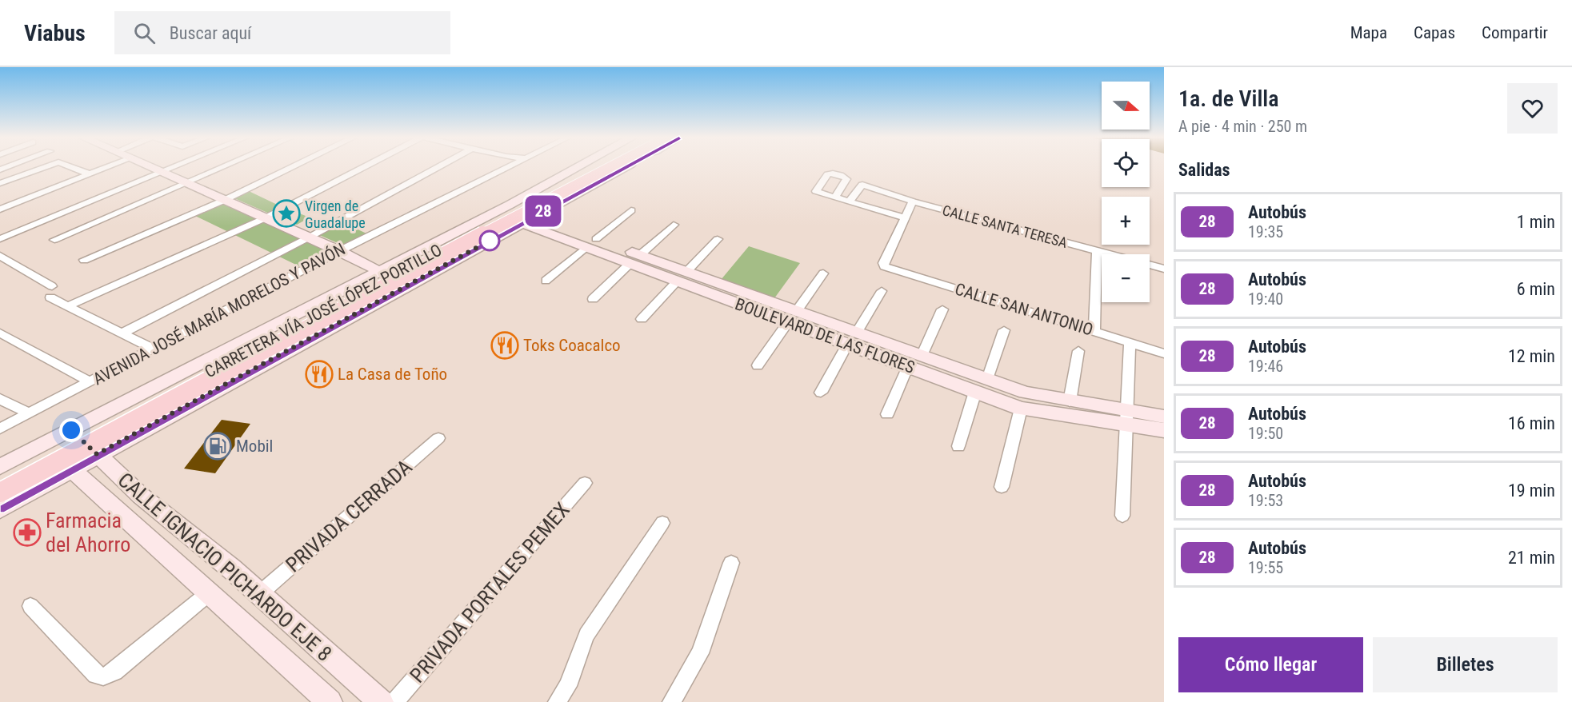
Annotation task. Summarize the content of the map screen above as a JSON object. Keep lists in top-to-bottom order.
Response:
{
  "streets": {
    "main road": ["CARRETERA VÍA JOSÉ LÓPEZ PORTILLO", "BOULEVARD DE LAS FLORES", "CALLE IGNACIO PICHARDO EJE 8"],
    "street": [
      "CALLE SANTA TERESA",
      "CALLE SAN ANTONIO",
      "AVENIDA JOSÉ MARÍA MORELOS Y PAVÓN",
      "PRIVADA CERRADA",
      "PRIVADA PORTALES PEMEX"
    ]
  },
  "crossings": [
    ["PRIVADA CERRADA", "CALLE IGNACIO PICHARDO EJE 8"]
  ],
  "places": {
    "place": ["Virgen de Guadalupe"],
    "restaurant": ["Toks Coacalco", "La Casa de Toño"],
    "fuel station": ["Mobil"],
    "pharmacy": ["Farmacia del Ahorro"]
  },
  "lines": ["bus line 28"],
  "north": "right",
  "page": {
    "header": "Viabus",
    "search": "Buscar aquí",
    "nav": ["Mapa", "Capas", "Compartir"],
    "on_map": "28",
    "heading": [
      ["1a. de Villa", "A pie · 4 min · 250 m"],
      "Salidas"
    ],
    "map_buttons": ["+", "−"],
    "list": [
      {
        "mark": "28",
        "name": "Autobús",
        "note": "19:35",
        "value": "1 min"
      },
      {
        "mark": "28",
        "name": "Autobús",
        "note": "19:40",
        "value": "6 min"
      },
      {
        "mark": "28",
        "name": "Autobús",
        "note": "19:46",
        "value": "12 min"
      },
      {
        "mark": "28",
        "name": "Autobús",
        "note": "19:50",
        "value": "16 min"
      },
      {
        "mark": "28",
        "name": "Autobús",
        "note": "19:53",
        "value": "19 min"
      },
      {
        "mark": "28",
        "name": "Autobús",
        "note": "19:55",
        "value": "21 min"
      }
    ],
    "buttons": ["Cómo llegar", "Billetes"]
  }
}
